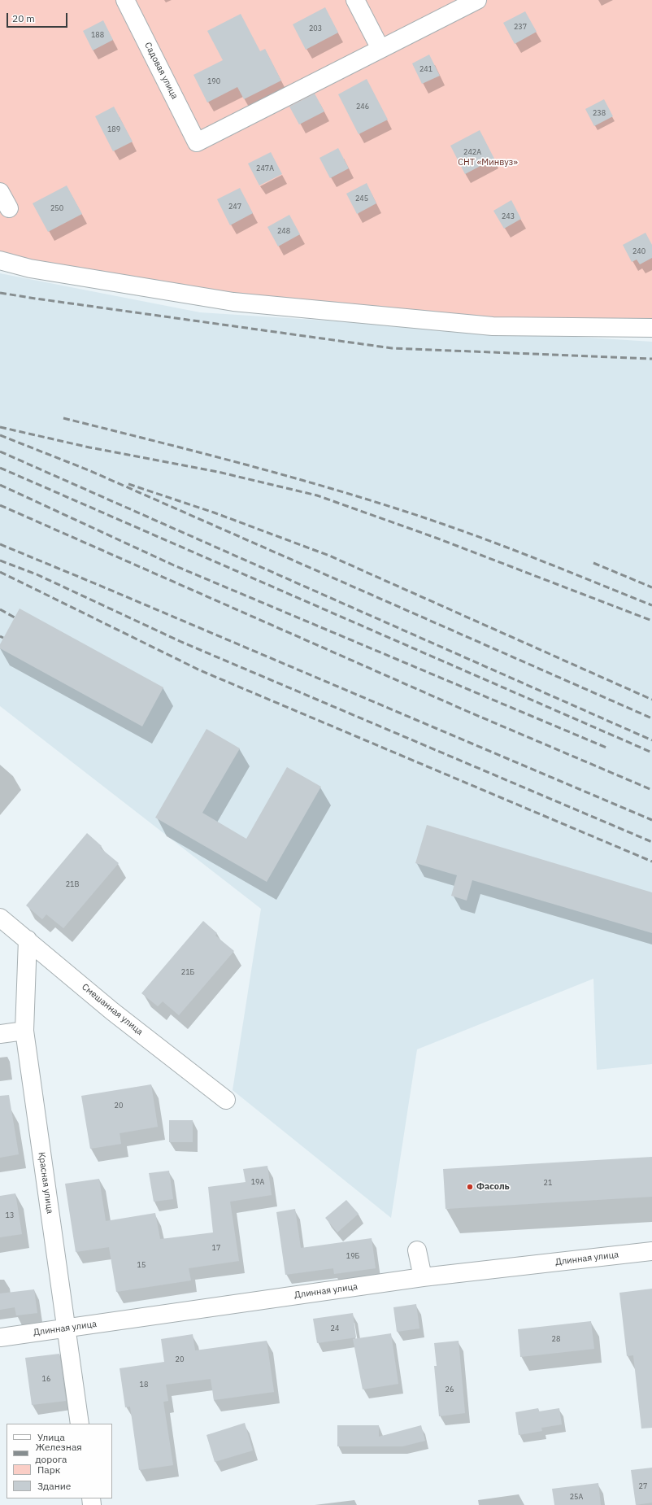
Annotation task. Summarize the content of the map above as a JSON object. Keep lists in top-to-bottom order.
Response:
{
  "streets": {
    "street": [
      "Садовая улица",
      "Смешанная улица",
      "Красная улица",
      "Длинная улица"
    ]
  },
  "crossings": [
    ["Смешанная улица", "Красная улица"],
    ["Красная улица", "Длинная улица"]
  ],
  "parks": ["СНТ «Минвуз»"],
  "places": ["Фасоль"],
  "house_numbers": [
    "237",
    "203",
    "188",
    "241",
    "190",
    "246",
    "238",
    "189",
    "242А",
    "247А",
    "245",
    "247",
    "250",
    "243",
    "248",
    "240",
    "21В",
    "21Б",
    "20",
    "19А",
    "21",
    "13",
    "17",
    "19Б",
    "15",
    "24",
    "28",
    "20",
    "16",
    "18",
    "26",
    "27",
    "25А"
  ],
  "legend": [
    "Улица",
    "Железная дорога",
    "Парк",
    "Здание"
  ],
  "scale_bar": "20 m"
}
